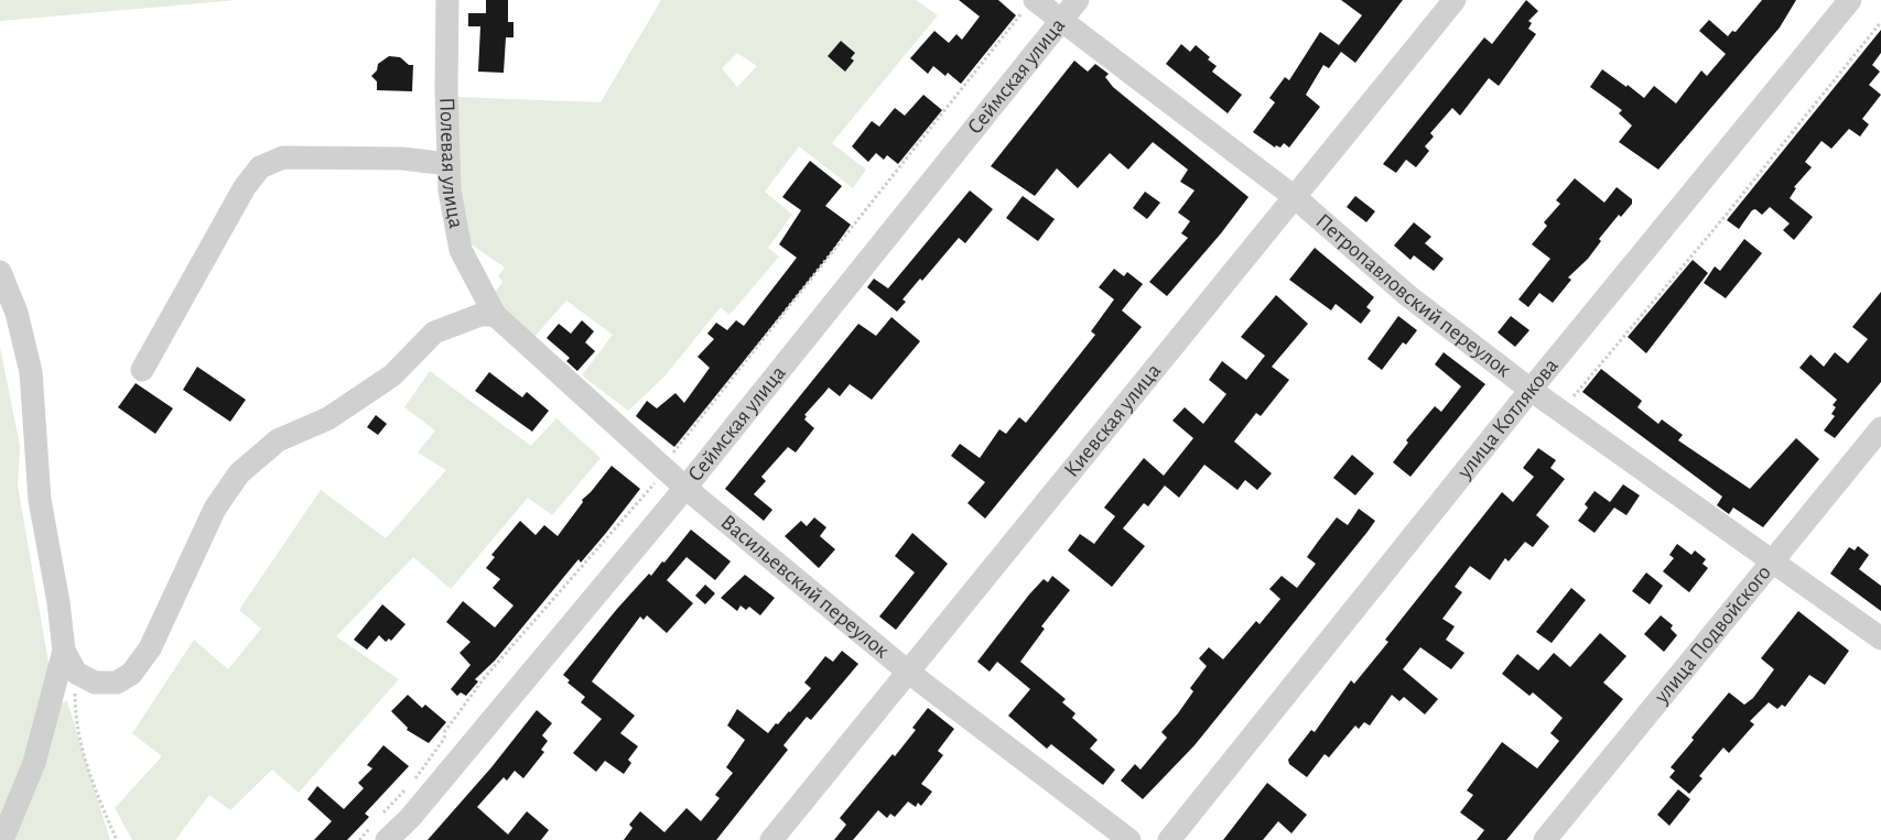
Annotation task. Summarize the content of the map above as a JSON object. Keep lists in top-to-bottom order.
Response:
{
  "streets": {
    "street": [
      "Сеймская улица",
      "Полевая улица",
      "Петропавловский переулок",
      "улица Котлякова",
      "Киевская улица",
      "Васильевский переулок",
      "улица Подвойского"
    ]
  },
  "crossings": [
    ["Сеймская улица", "Петропавловский переулок"],
    ["Сеймская улица", "Васильевский переулок"],
    ["Полевая улица", "Васильевский переулок"],
    ["Петропавловский переулок", "улица Котлякова"],
    ["Петропавловский переулок", "Киевская улица"],
    ["Петропавловский переулок", "улица Подвойского"],
    ["Киевская улица", "Васильевский переулок"]
  ]
}
